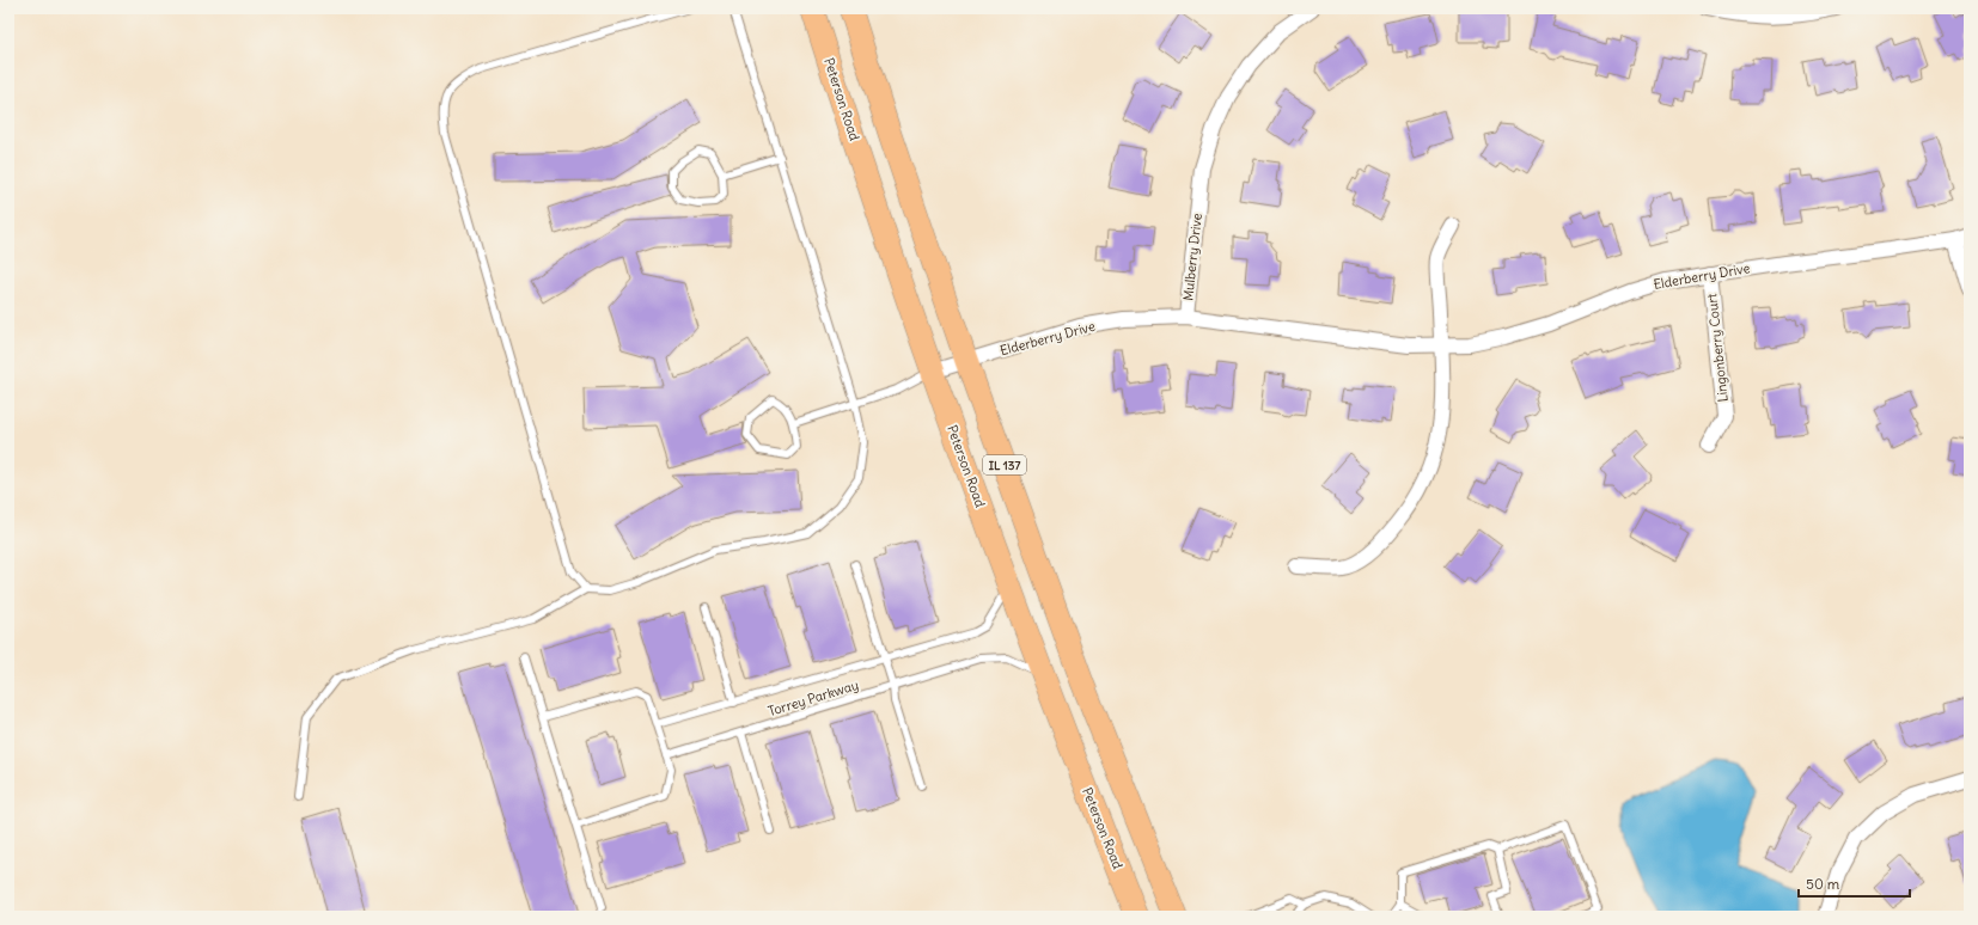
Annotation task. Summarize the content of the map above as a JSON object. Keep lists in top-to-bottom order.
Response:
{
  "streets": {
    "main road": ["Peterson Road", "IL 137"],
    "street": ["Mulberry Drive", "Elderberry Drive", "Lingonberry Court"],
    "lane": ["Torrey Parkway"]
  },
  "crossings": [
    ["Peterson Road", "Elderberry Drive"],
    ["Peterson Road", "Torrey Parkway"],
    ["Mulberry Drive", "Elderberry Drive"],
    ["Elderberry Drive", "Lingonberry Court"],
    ["Elderberry Drive", "IL 137"]
  ],
  "scale_bar": "50 m"
}
